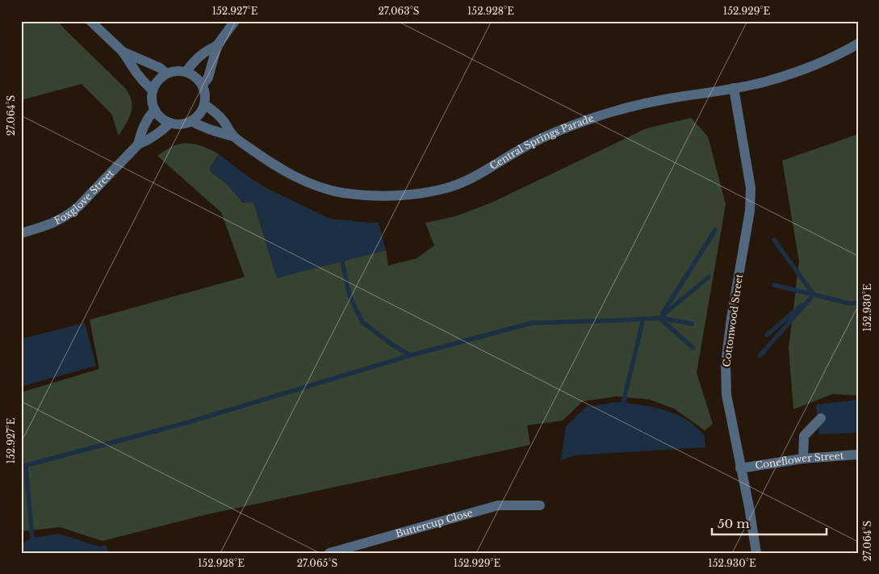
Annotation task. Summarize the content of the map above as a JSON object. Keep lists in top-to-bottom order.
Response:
{
  "streets": {
    "street": [
      "Central Springs Parade",
      "Foxglove Street",
      "Cottonwood Street",
      "Coneflower Street",
      "Buttercup Close"
    ]
  },
  "crossings": [
    ["Central Springs Parade", "Foxglove Street"],
    ["Central Springs Parade", "Cottonwood Street"],
    ["Cottonwood Street", "Coneflower Street"]
  ],
  "scale_bar": "50 m",
  "coordinates": [
    "152.927°E",
    "27.063°S",
    "152.928°E",
    "152.929°E",
    "27.064°S",
    "152.930°E",
    "27.065°S"
  ]
}
